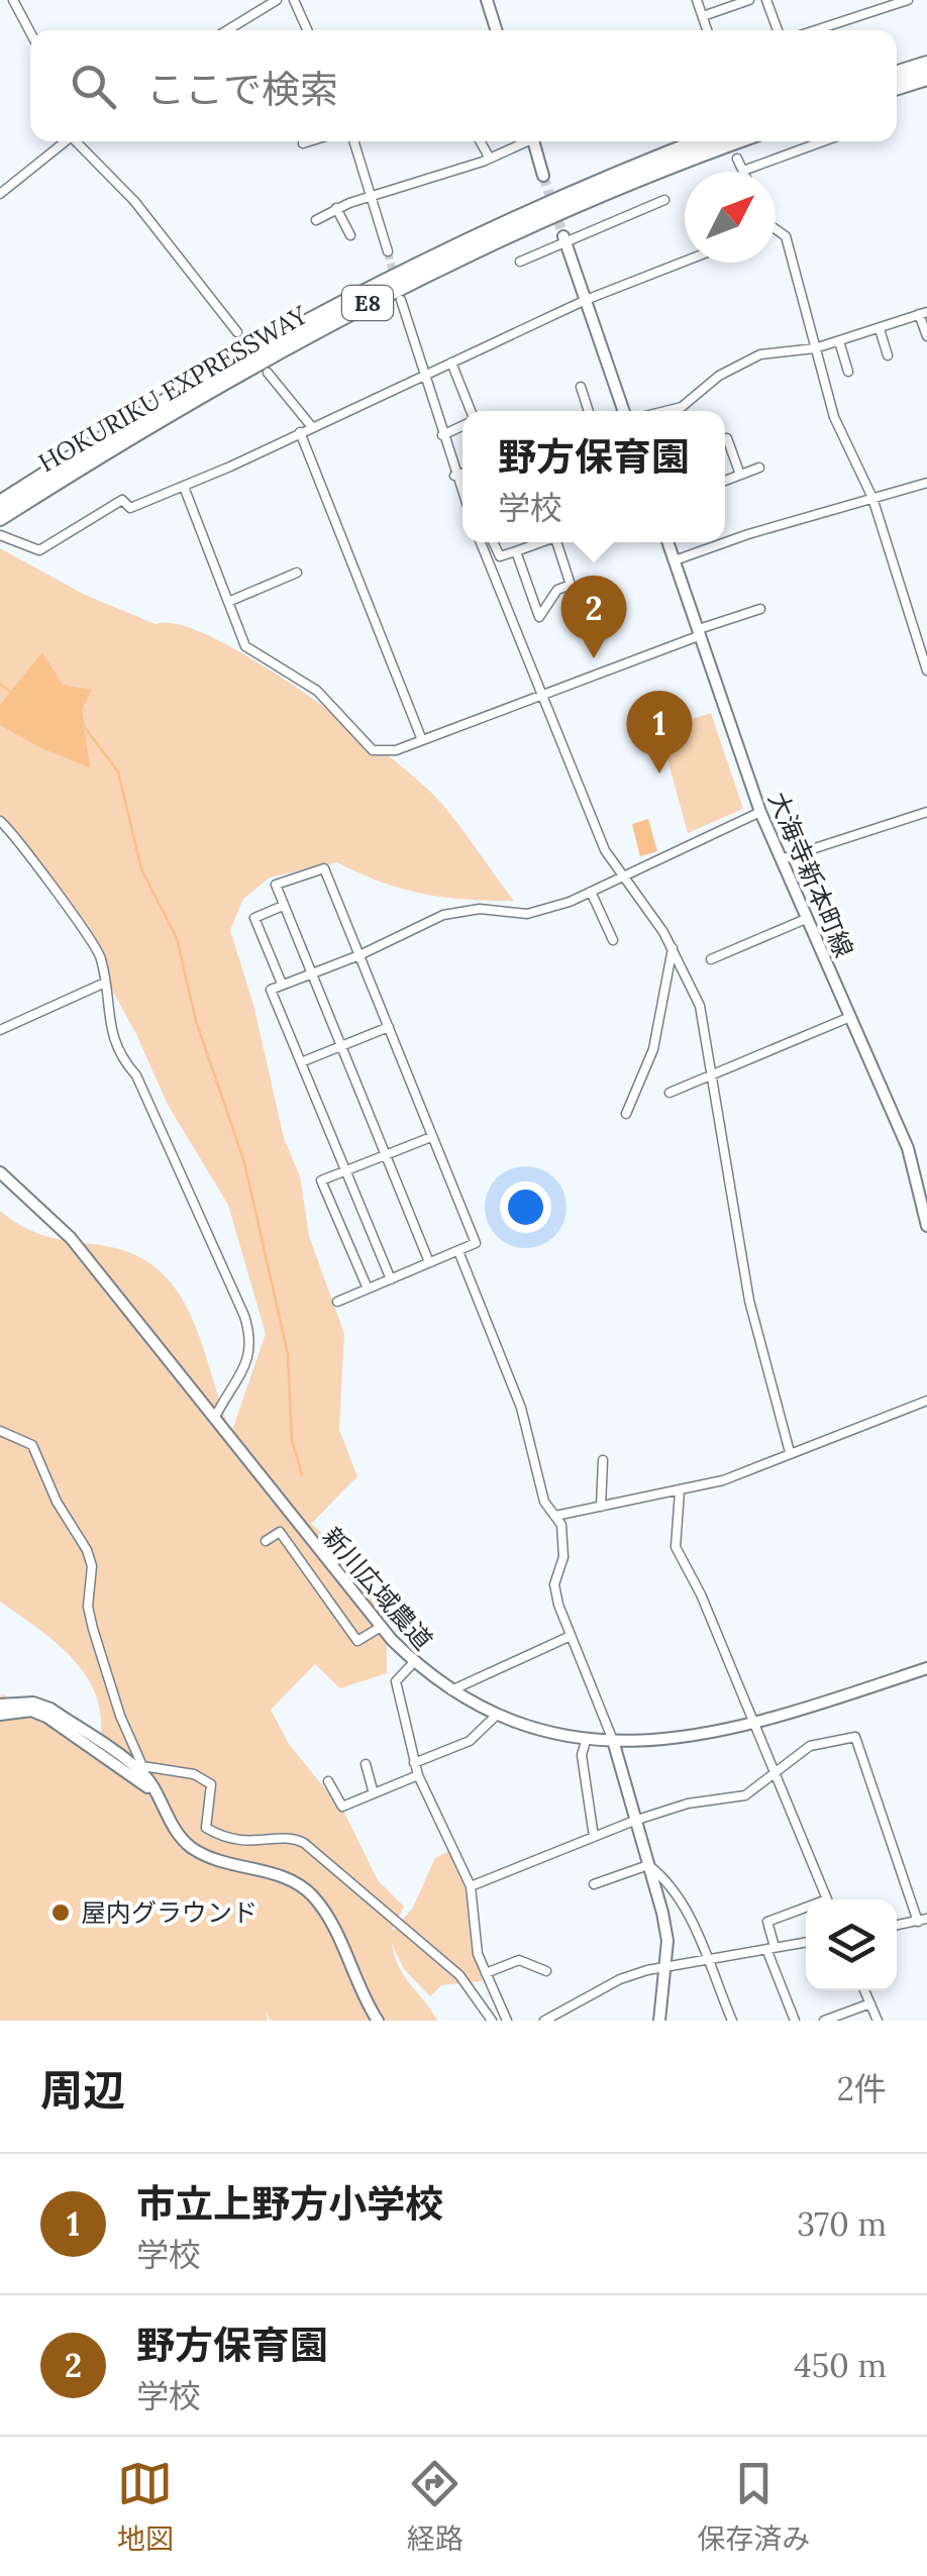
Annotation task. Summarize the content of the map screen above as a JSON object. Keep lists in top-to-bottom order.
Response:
{
  "streets": {
    "highway": ["E8", "HOKURIKU EXPRESSWAY"],
    "street": ["大海寺新本町線", "新川広域農道"]
  },
  "places": ["屋内グラウンド"],
  "north": "top right",
  "page": {
    "search": "ここで検索",
    "popup": ["野方保育園", "学校"],
    "pins": ["2", "1"],
    "heading": ["周辺", "2件"],
    "list": [
      {
        "mark": "1",
        "name": "市立上野方小学校",
        "note": "学校",
        "value": "370 m"
      },
      {
        "mark": "2",
        "name": "野方保育園",
        "note": "学校",
        "value": "450 m"
      }
    ],
    "nav": ["地図", "経路", "保存済み"]
  }
}
